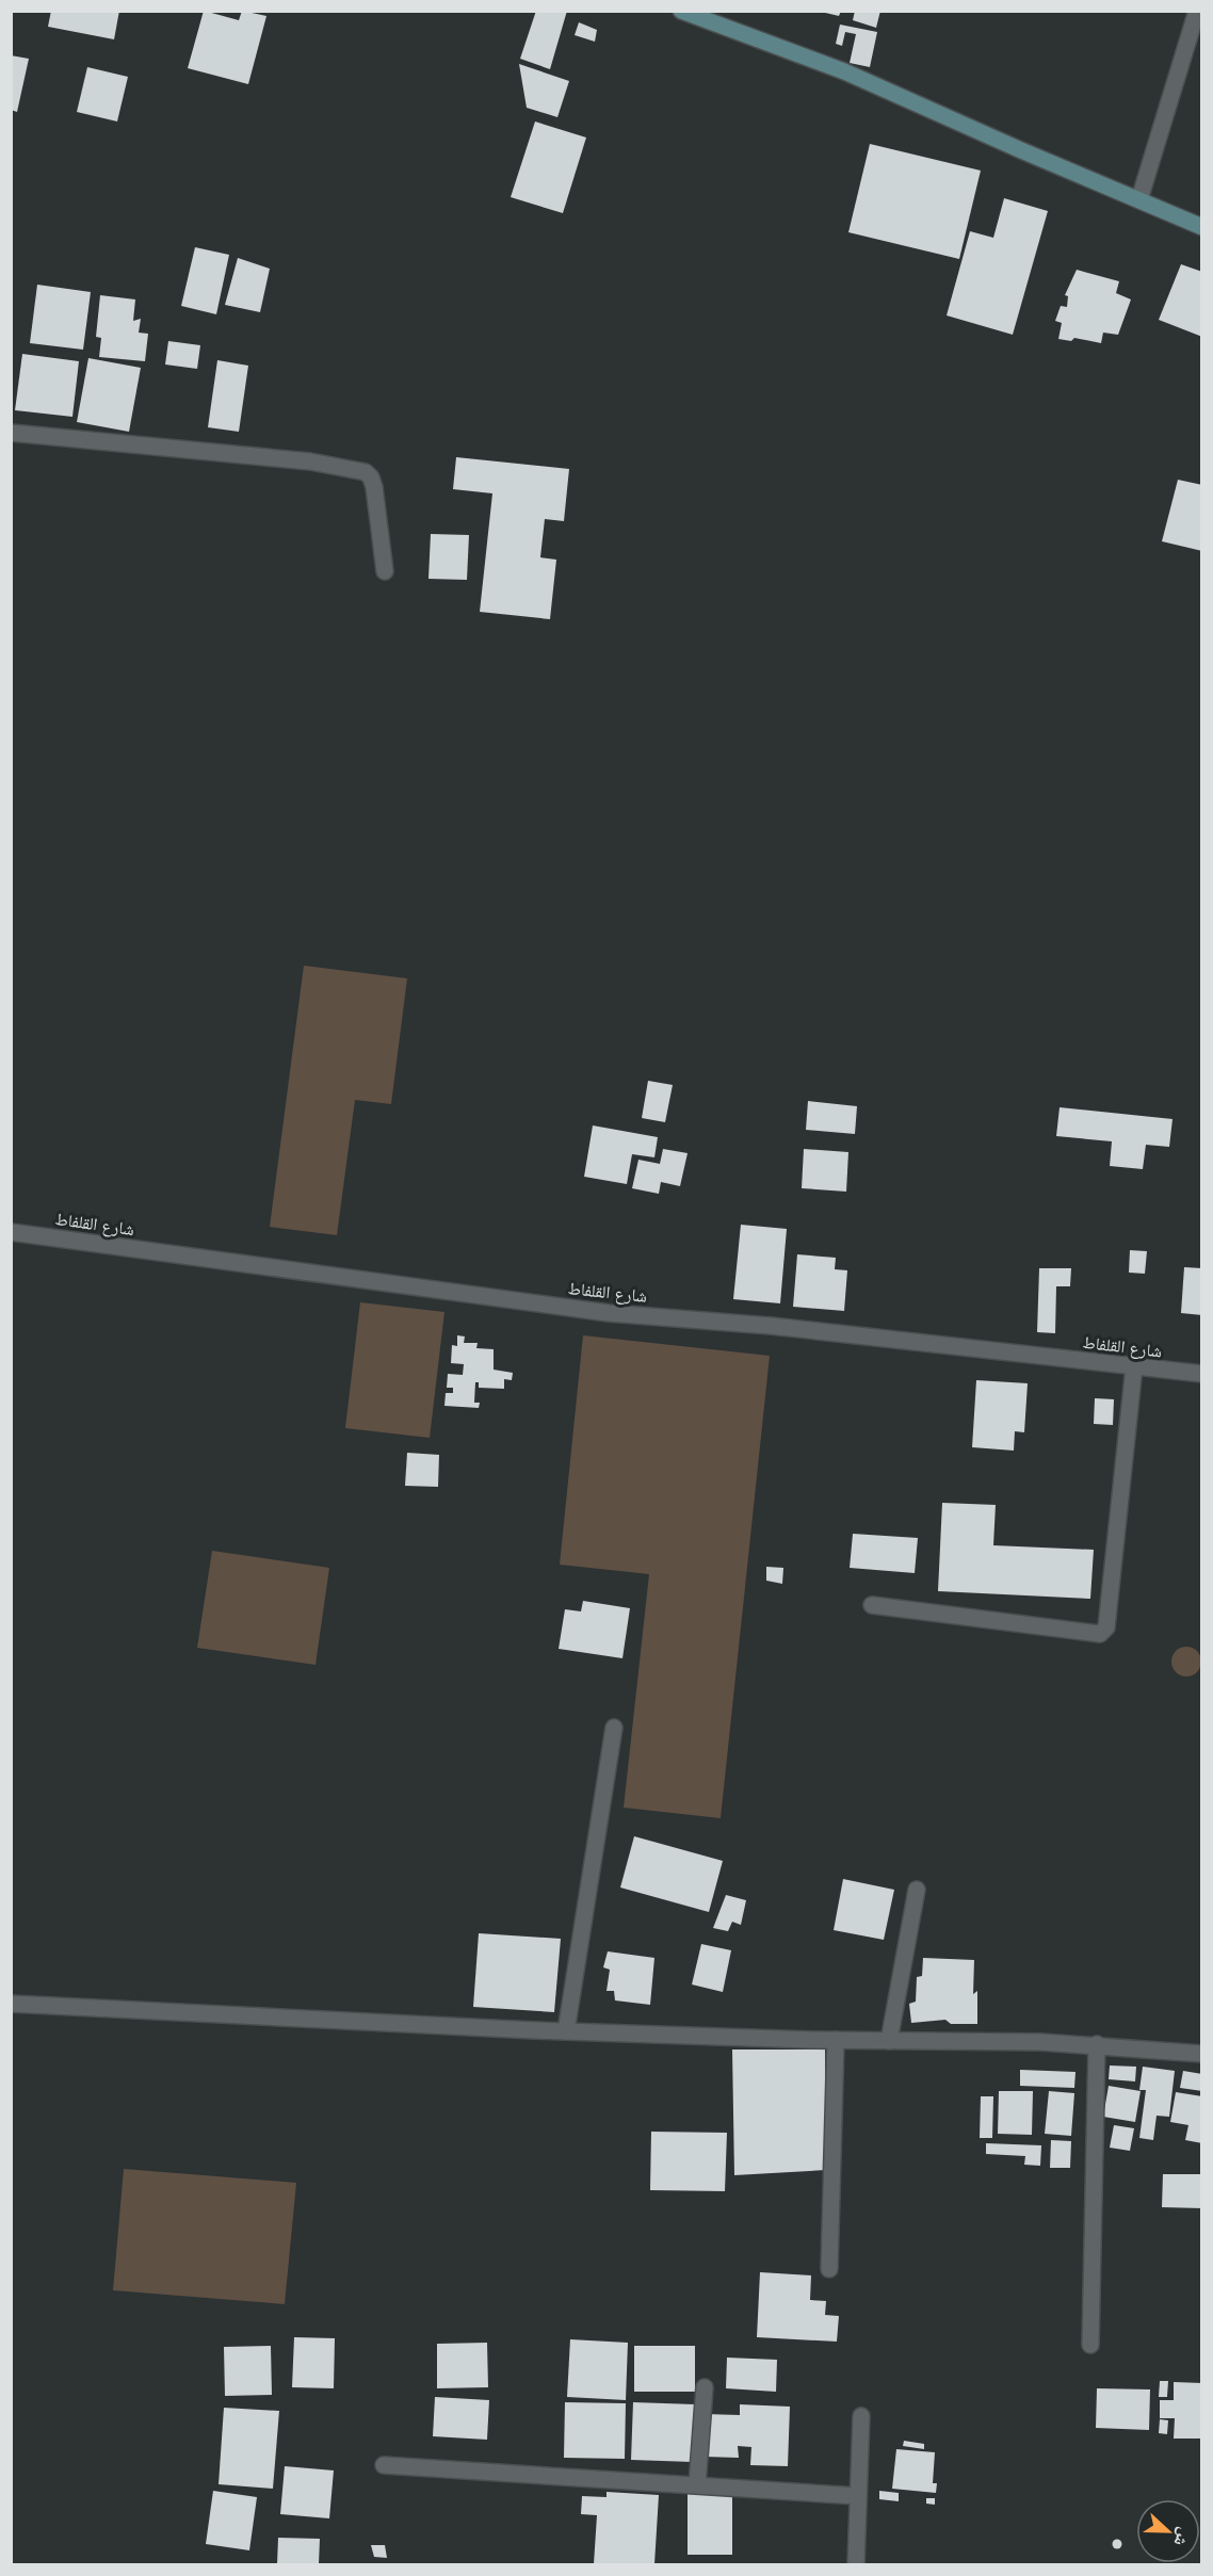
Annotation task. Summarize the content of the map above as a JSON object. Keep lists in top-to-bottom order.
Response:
{
  "streets": {
    "street": ["شارع القلفاط"]
  },
  "north": "right"
}
